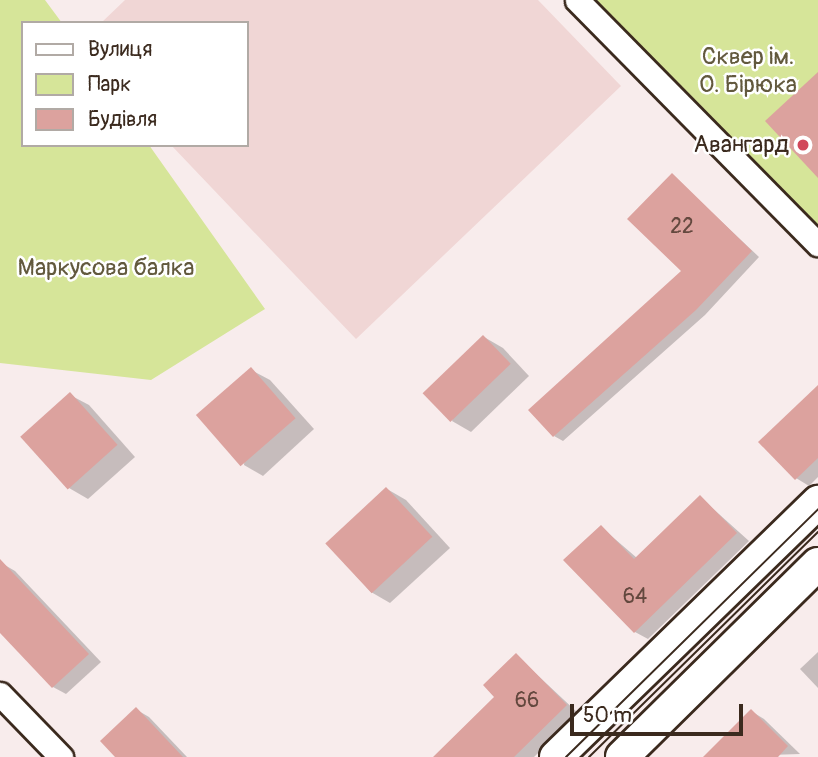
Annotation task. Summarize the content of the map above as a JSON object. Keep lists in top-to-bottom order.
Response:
{
  "parks": ["Сквер ім. О. Бірюка", "Маркусова балка"],
  "places": ["Авангард"],
  "house_numbers": ["22", "64", "66"],
  "legend": ["Вулиця", "Парк", "Будівля"],
  "scale_bar": "50 m"
}
